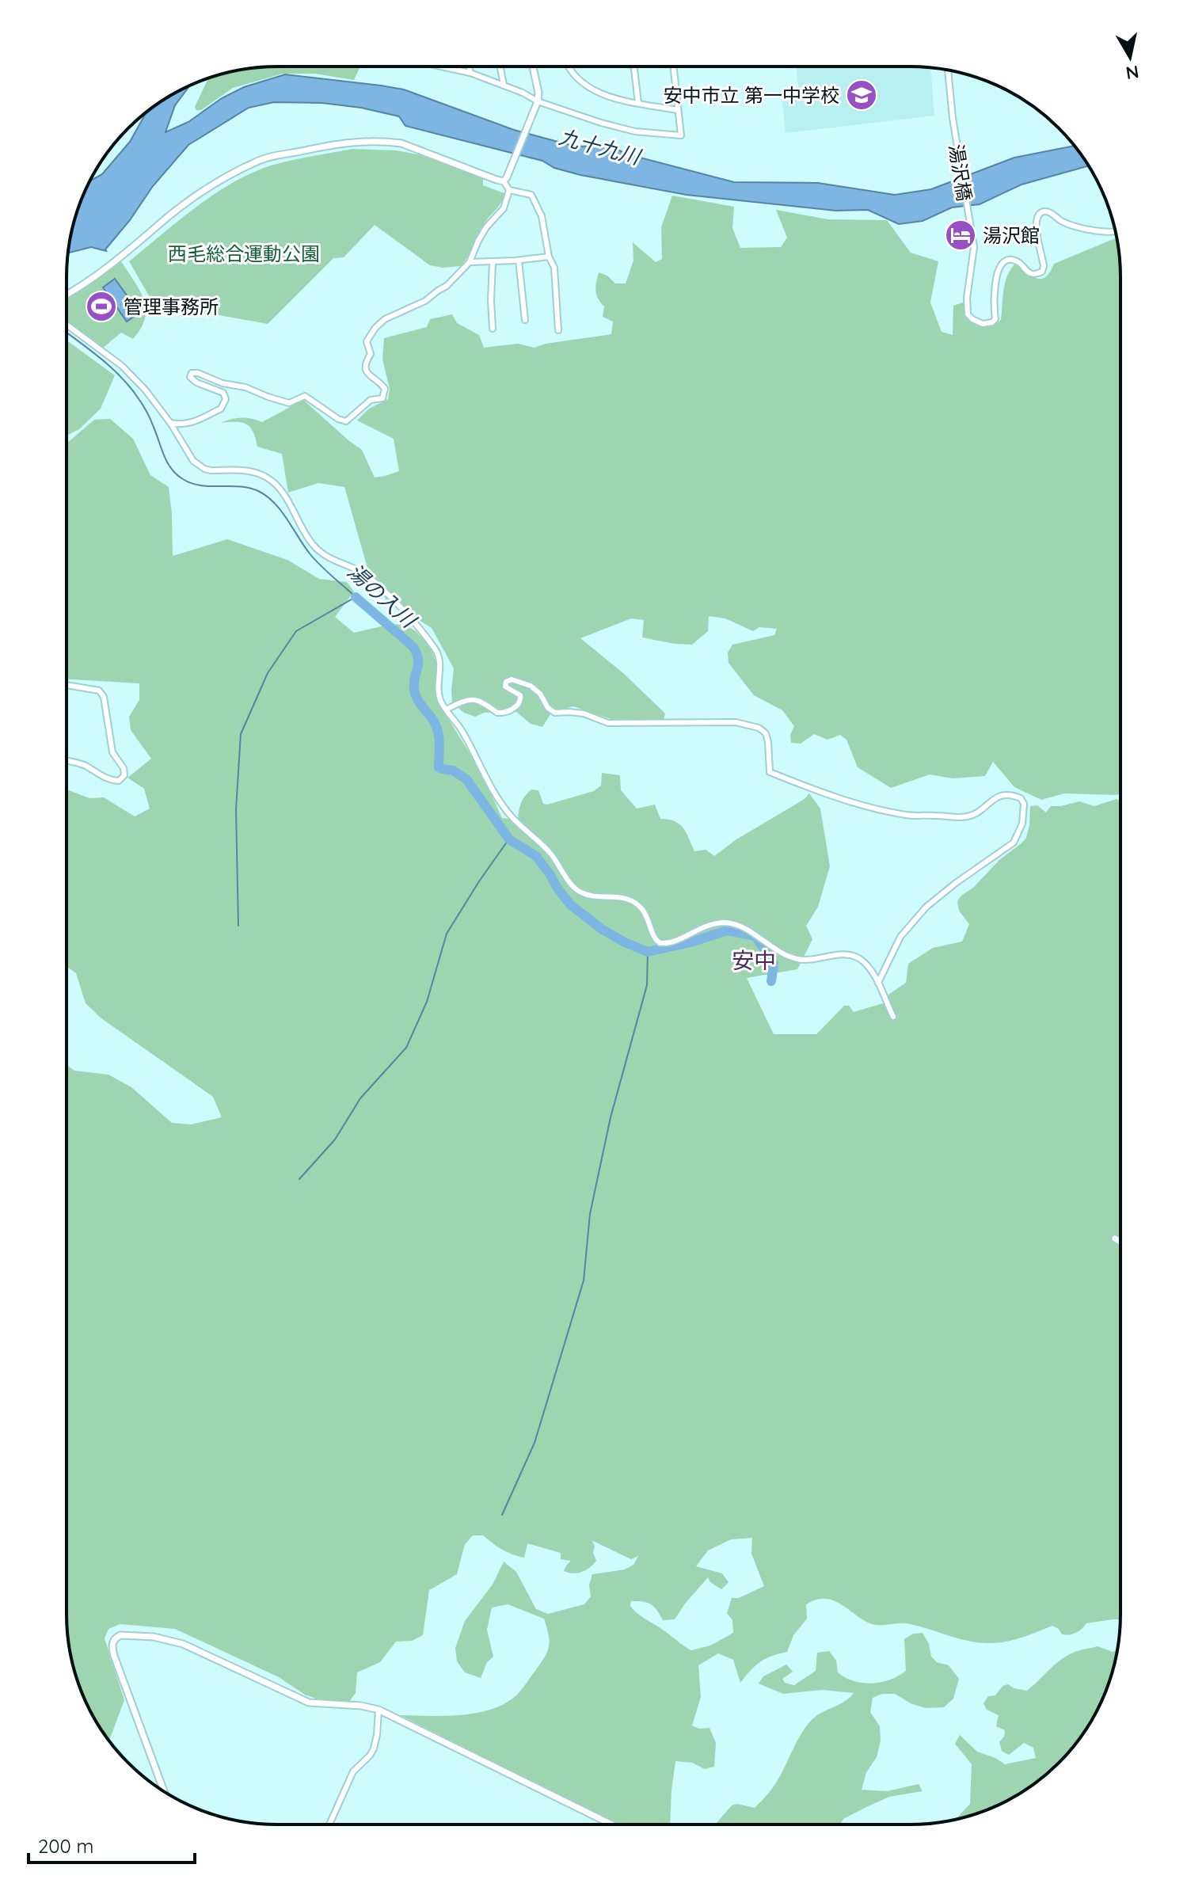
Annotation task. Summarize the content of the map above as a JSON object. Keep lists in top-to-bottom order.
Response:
{
  "streets": {
    "street": ["湯沢橋"]
  },
  "districts": ["安中"],
  "water": ["九十九川", "湯の入川"],
  "parks": ["西毛総合運動公園"],
  "places": {
    "school or university": ["安中市立 第一中学校"],
    "hotel": ["湯沢館"],
    "sports": ["管理事務所"]
  },
  "scale_bar": "200 m",
  "north": "bottom"
}
